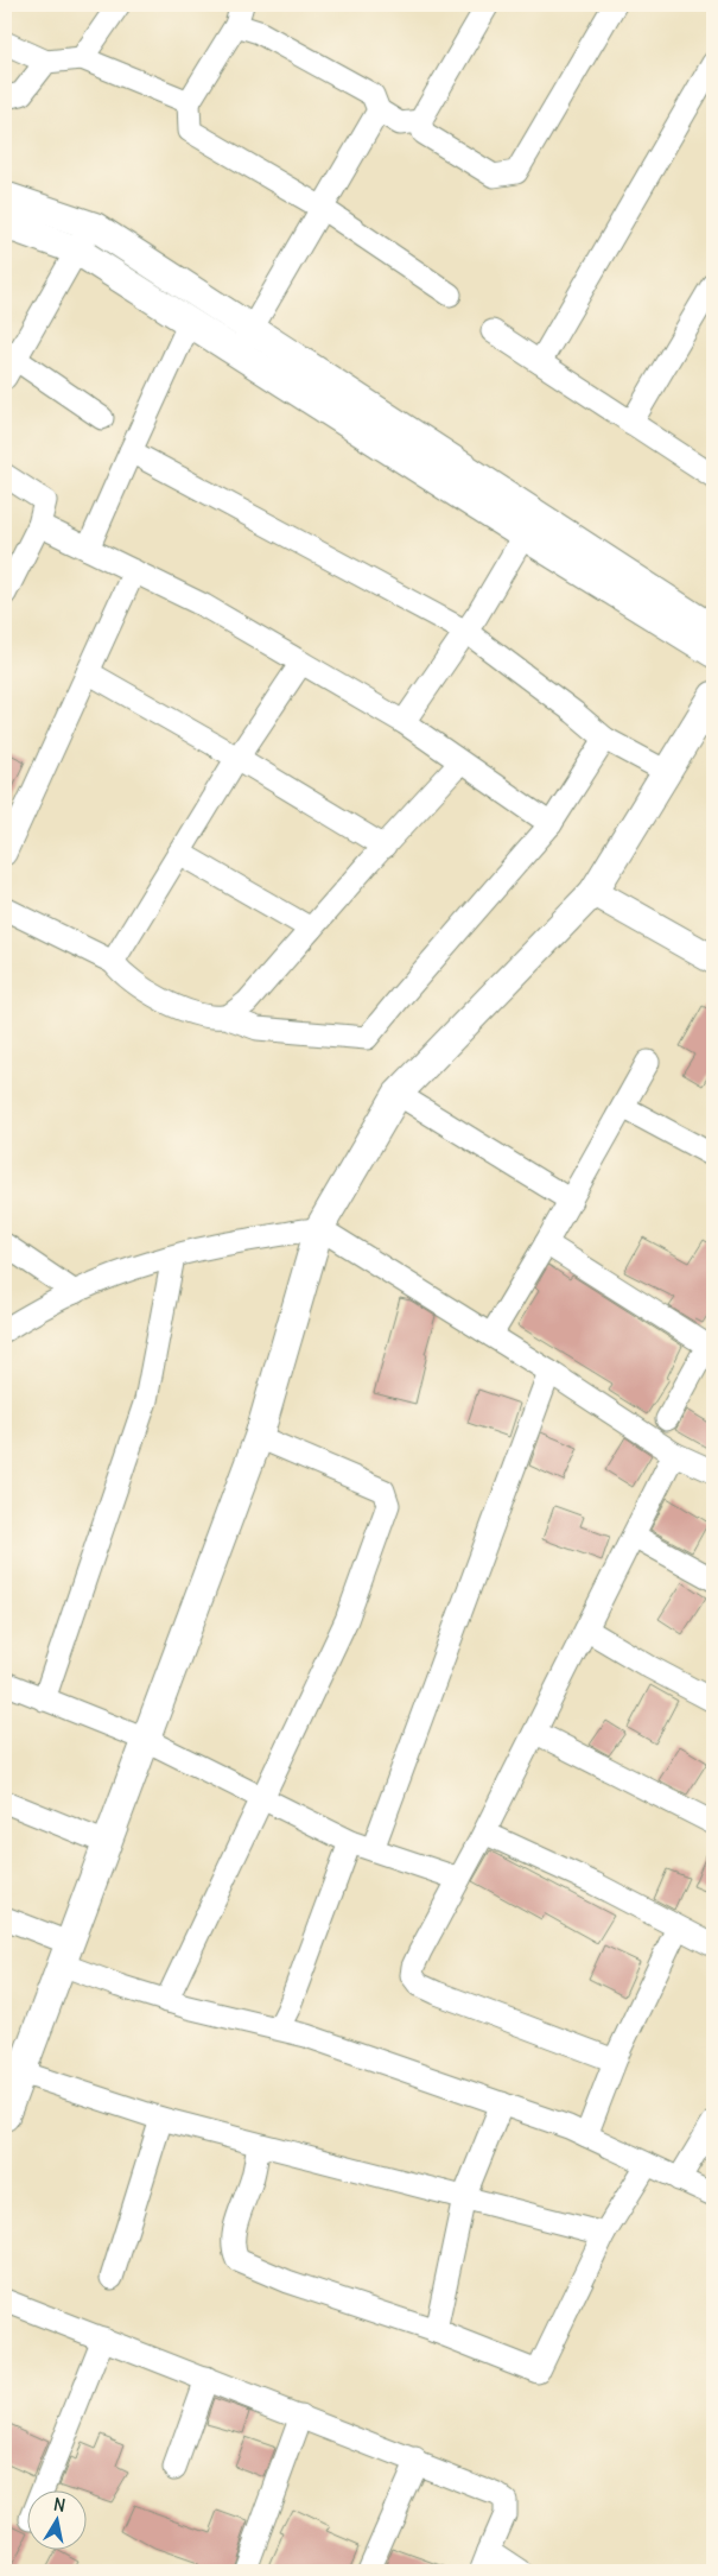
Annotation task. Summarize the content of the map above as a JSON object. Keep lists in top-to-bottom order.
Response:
{
  "north": "top"
}
